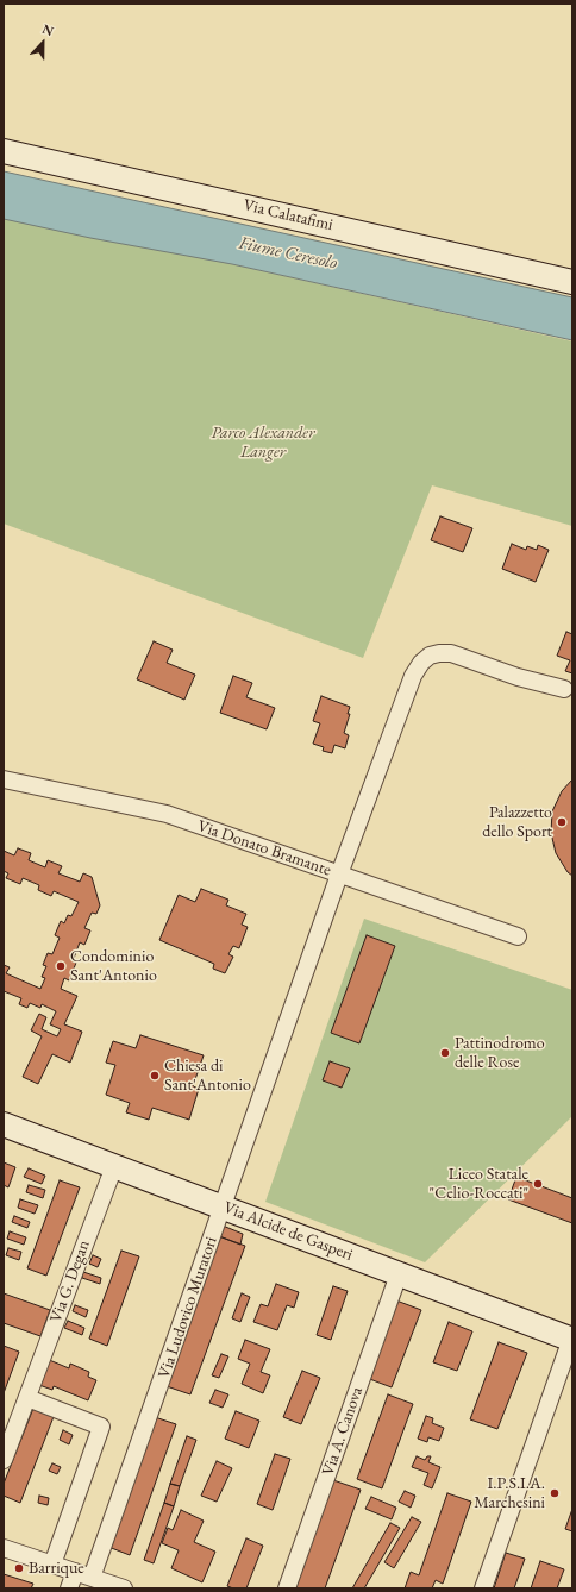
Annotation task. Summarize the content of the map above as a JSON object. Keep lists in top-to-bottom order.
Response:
{
  "streets": {
    "street": [
      "Via Calatafimi",
      "Via Donato Bramante",
      "Via Alcide de Gasperi",
      "Via G. Degan",
      "Via Ludovico Muratori",
      "Via A. Canova"
    ]
  },
  "crossings": [
    ["Via Donato Bramante", "Via Ludovico Muratori"],
    ["Via Alcide de Gasperi", "Via G. Degan"],
    ["Via Alcide de Gasperi", "Via Ludovico Muratori"],
    ["Via Alcide de Gasperi", "Via A. Canova"]
  ],
  "water": ["Fiume Ceresolo"],
  "parks": ["Parco Alexander Langer"],
  "places": [
    "Palazzetto dello Sport",
    "Condominio Sant'Antonio",
    "Pattinodromo delle Rose",
    "Chiesa di Sant'Antonio",
    "Liceo Statale \"Celio-Roccati\"",
    "I.P.S.I.A. Marchesini",
    "Barrique"
  ],
  "north": "top"
}
